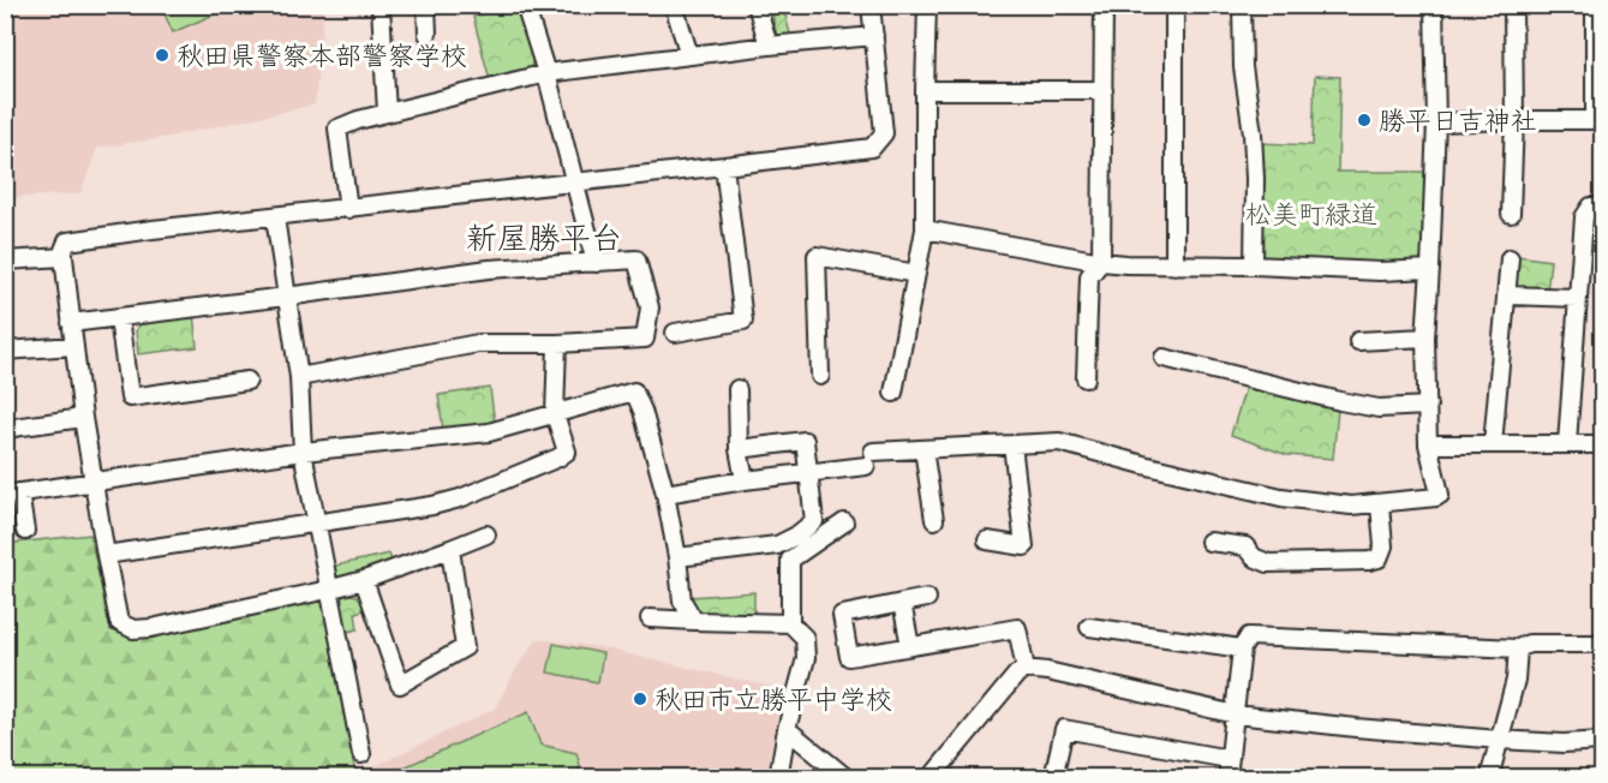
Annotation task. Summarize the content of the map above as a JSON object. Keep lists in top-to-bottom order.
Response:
{
  "districts": ["新屋勝平台"],
  "parks": ["松美町緑道"],
  "places": ["秋田県警察本部警察学校", "勝平日吉神社", "秋田市立勝平中学校"]
}
